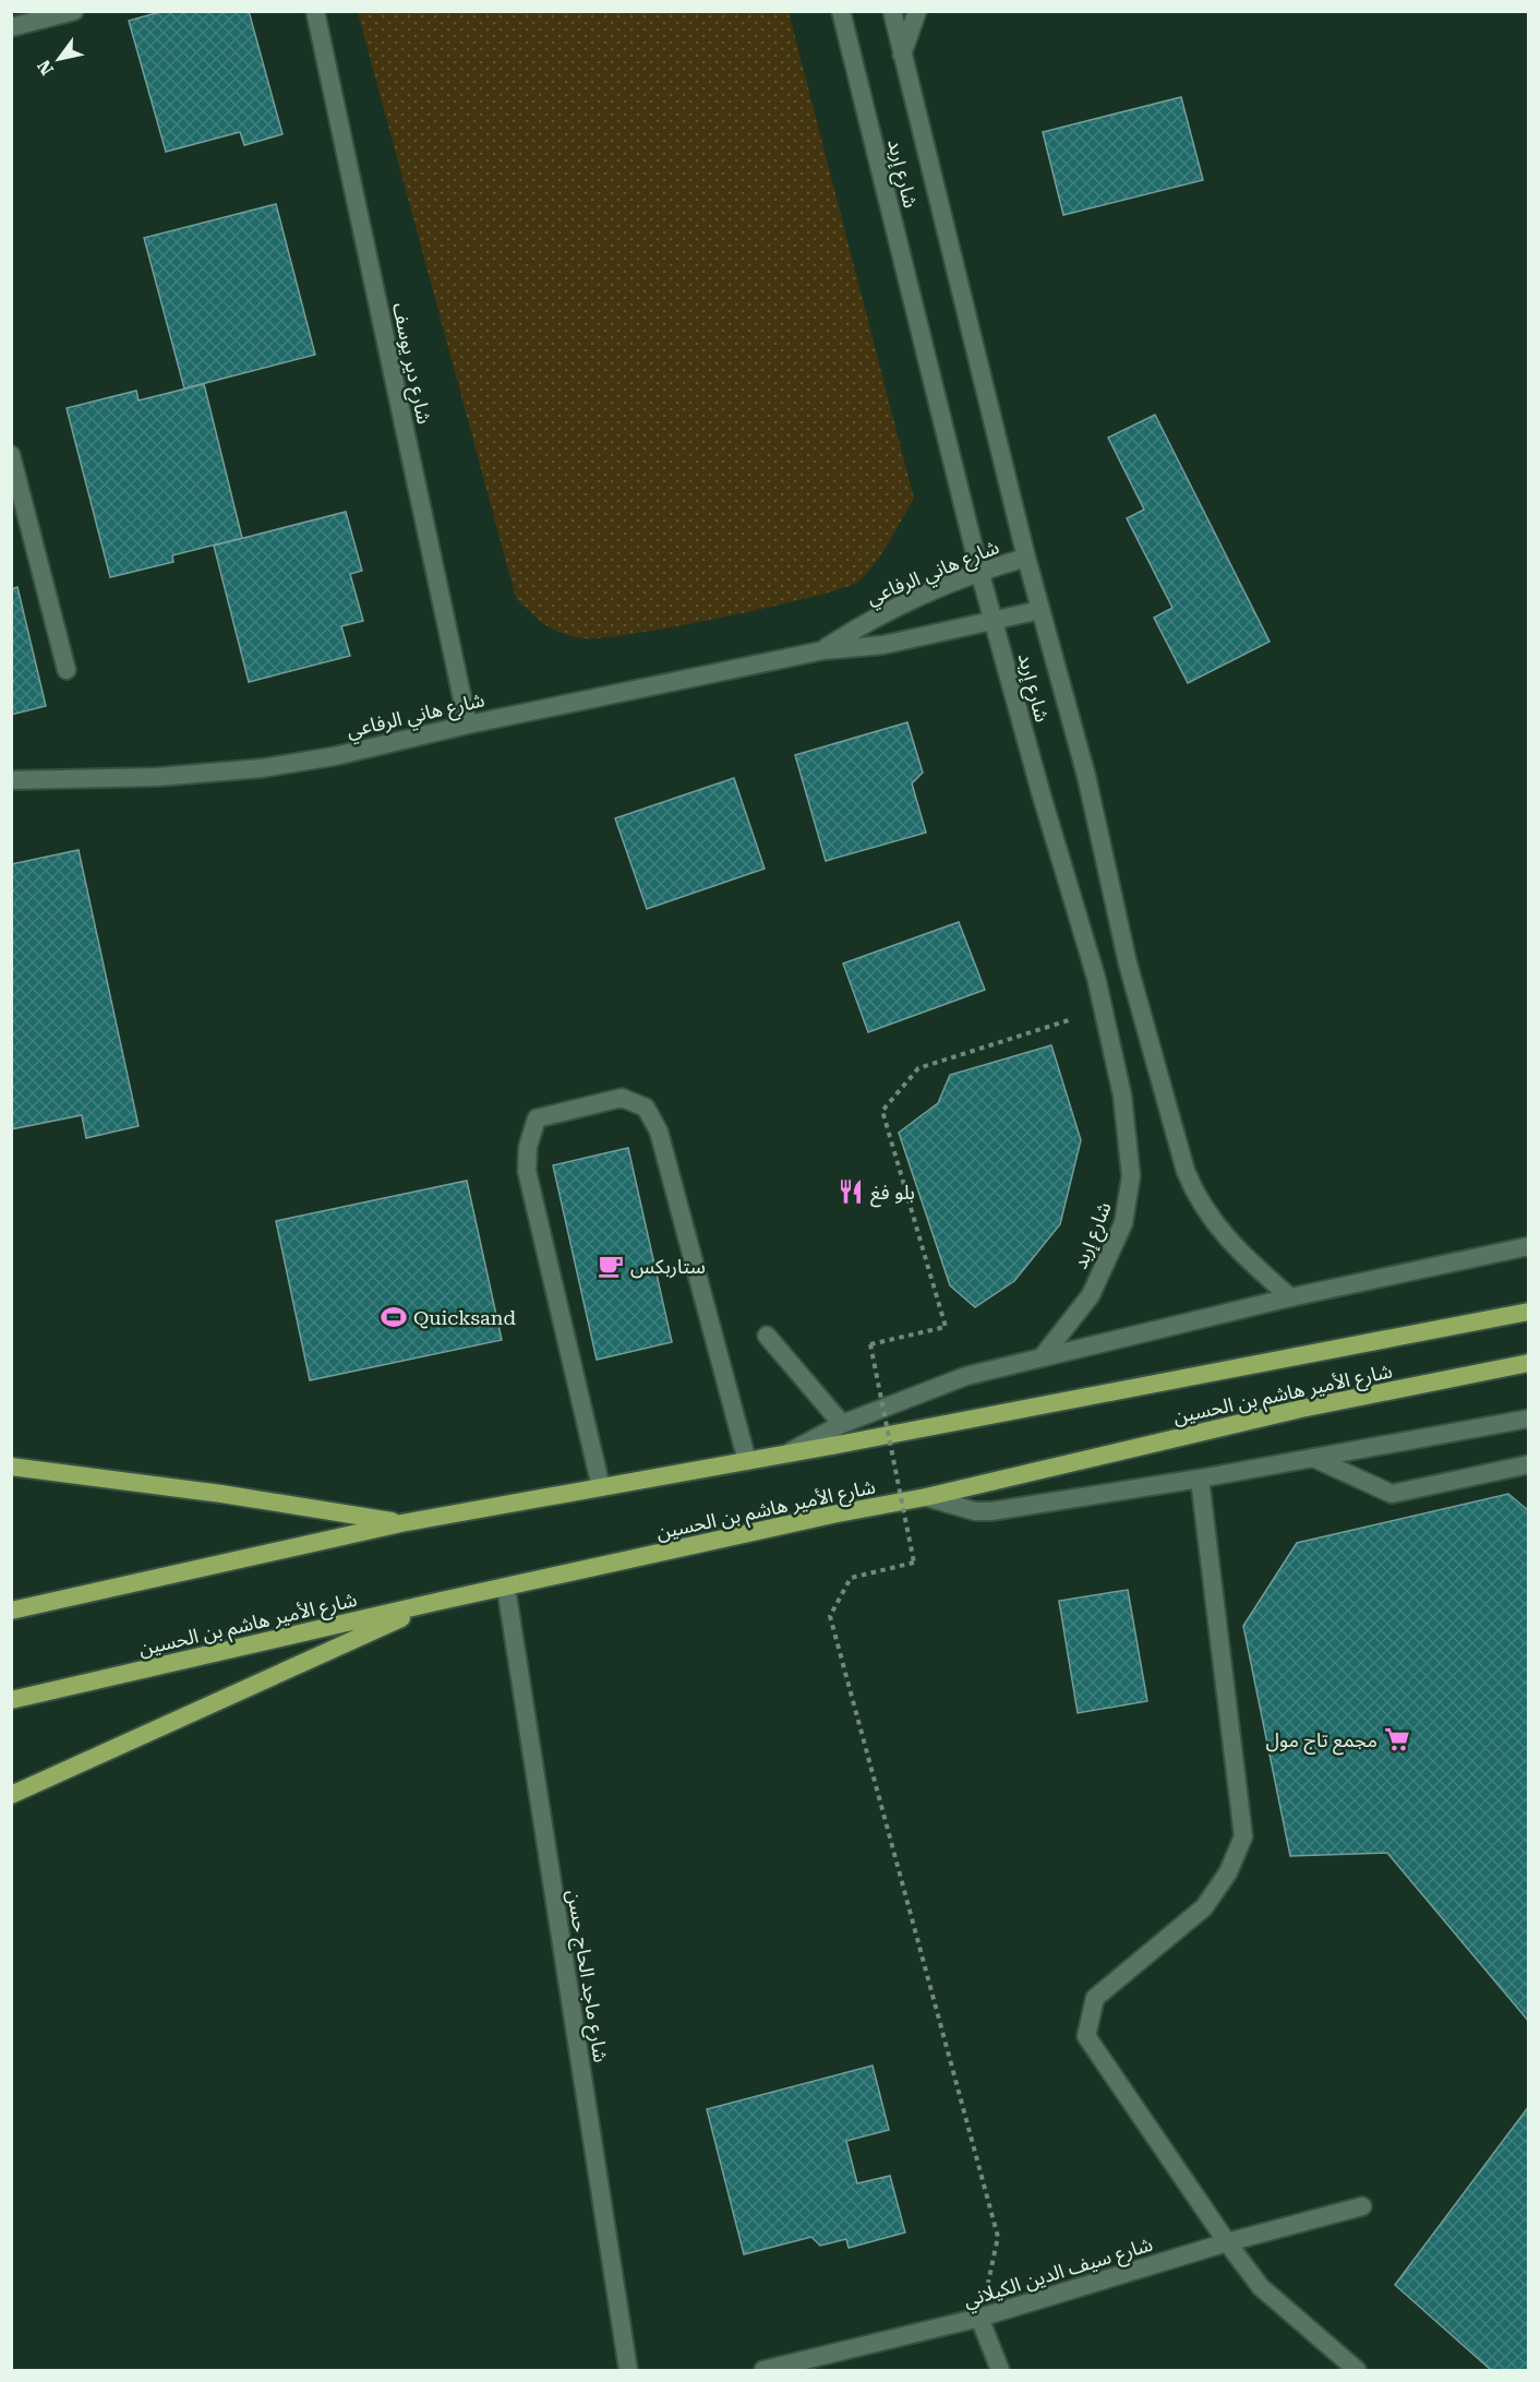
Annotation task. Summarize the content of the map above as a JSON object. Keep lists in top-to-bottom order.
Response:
{
  "streets": {
    "highway": ["شارع الأمير هاشم بن الحسين"],
    "street": [
      "شارع إربد",
      "شارع دير يوسف",
      "شارع هاني الرفاعي",
      "شارع ماجد الحاج حسن",
      "شارع سيف الدين الكيلاني"
    ]
  },
  "crossings": [
    ["شارع إربد", "شارع هاني الرفاعي"],
    ["شارع دير يوسف", "شارع هاني الرفاعي"],
    ["شارع الأمير هاشم بن الحسين", "شارع ماجد الحاج حسن"]
  ],
  "places": {
    "restaurant": ["بلو فغ"],
    "cafe": ["ستاربكس"],
    "sports": ["Quicksand"],
    "supermarket": ["مجمع تاج مول"]
  },
  "north": "bottom left"
}
